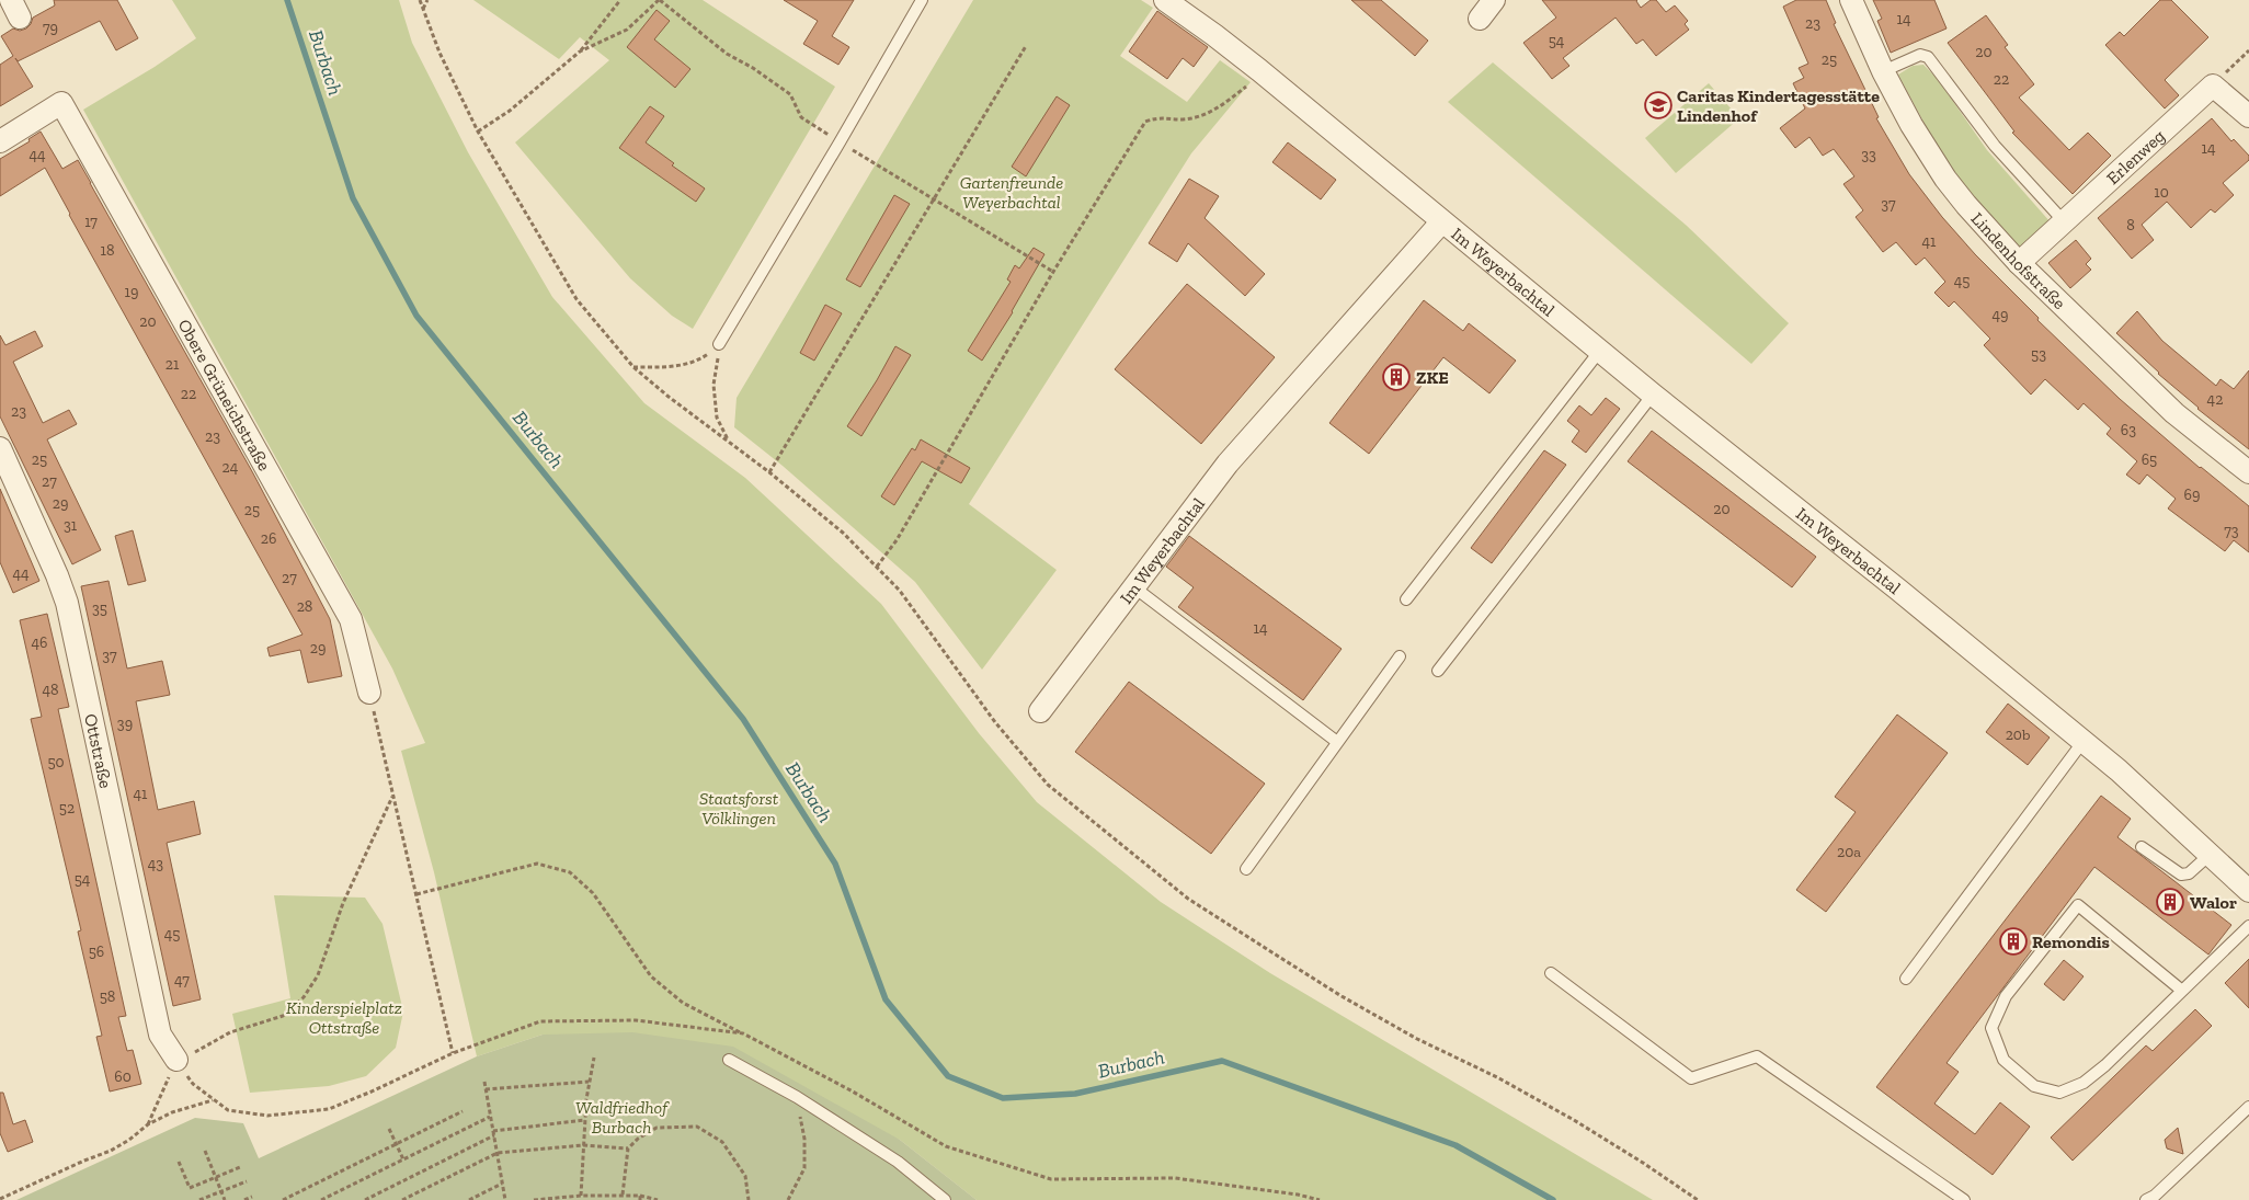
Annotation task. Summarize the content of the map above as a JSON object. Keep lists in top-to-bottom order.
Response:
{
  "streets": {
    "street": [
      "Erlenweg",
      "Lindenhofstraße",
      "Im Weyerbachtal",
      "Obere Grüneichstraße",
      "Ottstraße"
    ]
  },
  "crossings": [
    ["Erlenweg", "Lindenhofstraße"]
  ],
  "water": ["Burbach"],
  "parks": [
    "Gartenfreunde Weyerbachtal",
    "Staatsforst Völklingen",
    "Kinderspielplatz Ottstraße",
    "Waldfriedhof Burbach"
  ],
  "places": {
    "school or university": ["Caritas Kindertagesstätte Lindenhof"],
    "building": ["ZKE", "Walor", "Remondis"]
  },
  "house_numbers": [
    "14",
    "23",
    "79",
    "54",
    "20",
    "25",
    "22",
    "14",
    "44",
    "33",
    "10",
    "37",
    "17",
    "8",
    "41",
    "18",
    "45",
    "19",
    "49",
    "20",
    "53",
    "21",
    "22",
    "42",
    "23",
    "63",
    "23",
    "25",
    "65",
    "24",
    "27",
    "69",
    "29",
    "20",
    "25",
    "31",
    "73",
    "26",
    "44",
    "27",
    "28",
    "35",
    "14",
    "46",
    "29",
    "37",
    "48",
    "39",
    "20b",
    "50",
    "41",
    "52",
    "20a",
    "43",
    "54",
    "45",
    "56",
    "47",
    "58",
    "60"
  ]
}
